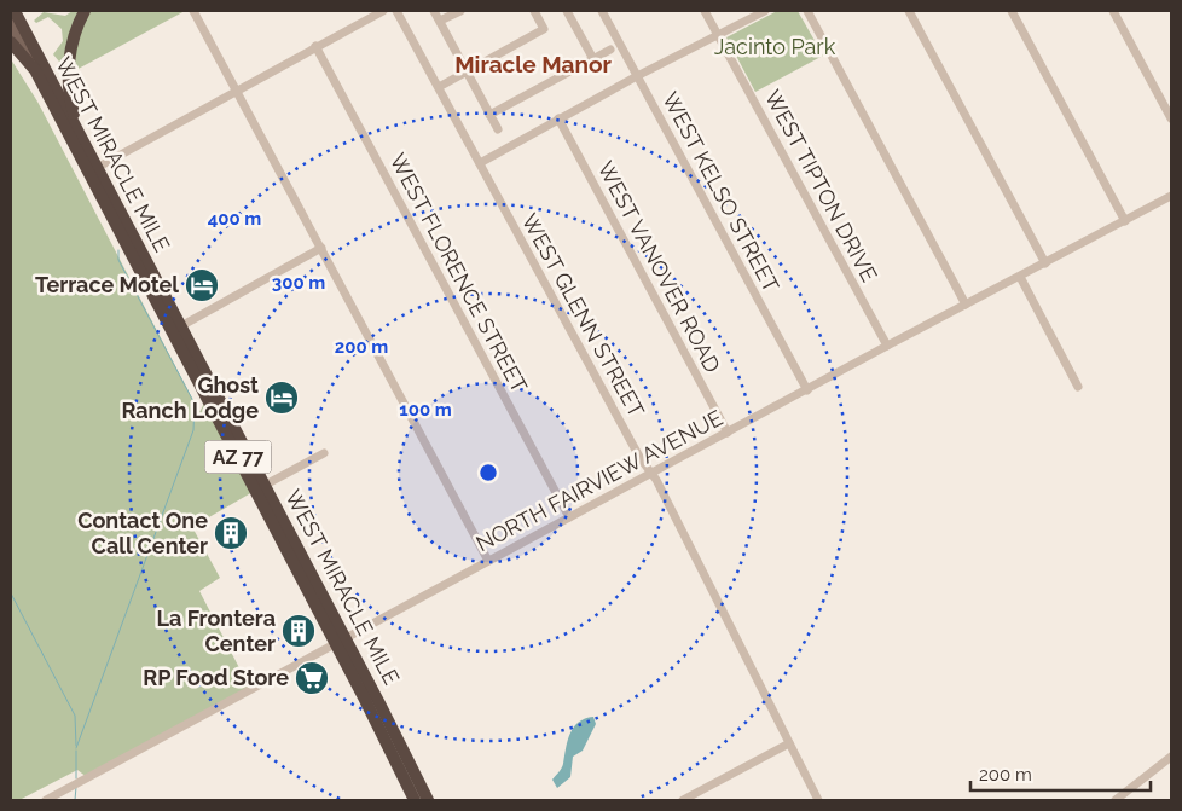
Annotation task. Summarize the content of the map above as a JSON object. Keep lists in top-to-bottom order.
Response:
{
  "streets": {
    "highway": ["WEST MIRACLE MILE", "AZ 77"],
    "street": [
      "WEST TIPTON DRIVE",
      "WEST KELSO STREET",
      "WEST VANOVER ROAD",
      "WEST FLORENCE STREET",
      "WEST GLENN STREET",
      "NORTH FAIRVIEW AVENUE"
    ]
  },
  "crossings": [
    ["WEST MIRACLE MILE", "AZ 77"],
    ["WEST MIRACLE MILE", "NORTH FAIRVIEW AVENUE"],
    ["WEST TIPTON DRIVE", "NORTH FAIRVIEW AVENUE"],
    ["WEST KELSO STREET", "NORTH FAIRVIEW AVENUE"],
    ["WEST VANOVER ROAD", "NORTH FAIRVIEW AVENUE"],
    ["WEST FLORENCE STREET", "NORTH FAIRVIEW AVENUE"],
    ["WEST GLENN STREET", "NORTH FAIRVIEW AVENUE"]
  ],
  "districts": ["Miracle Manor"],
  "parks": ["Jacinto Park"],
  "places": {
    "hotel": ["Terrace Motel", "Ghost Ranch Lodge"],
    "building": ["Contact One Call Center", "La Frontera Center"],
    "supermarket": ["RP Food Store"]
  },
  "scale_bar": "200 m",
  "rings": [
    "400 m",
    "300 m",
    "200 m",
    "100 m"
  ]
}
